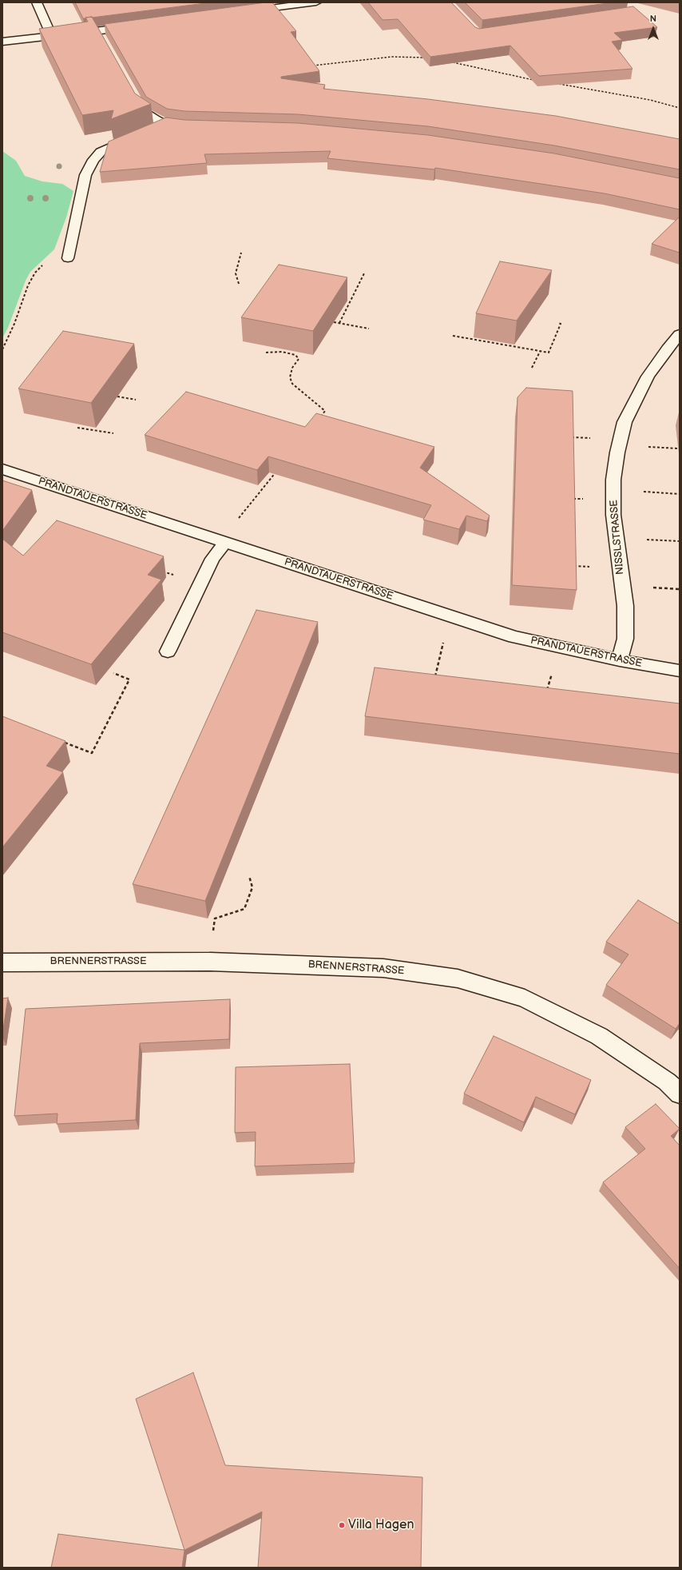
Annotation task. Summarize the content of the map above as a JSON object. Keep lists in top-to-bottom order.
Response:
{
  "streets": {
    "street": ["PRANDTAUERSTRASSE", "NISSLSTRASSE", "BRENNERSTRASSE"]
  },
  "crossings": [
    ["PRANDTAUERSTRASSE", "NISSLSTRASSE"]
  ],
  "places": ["Villa Hagen"],
  "north": "top"
}
